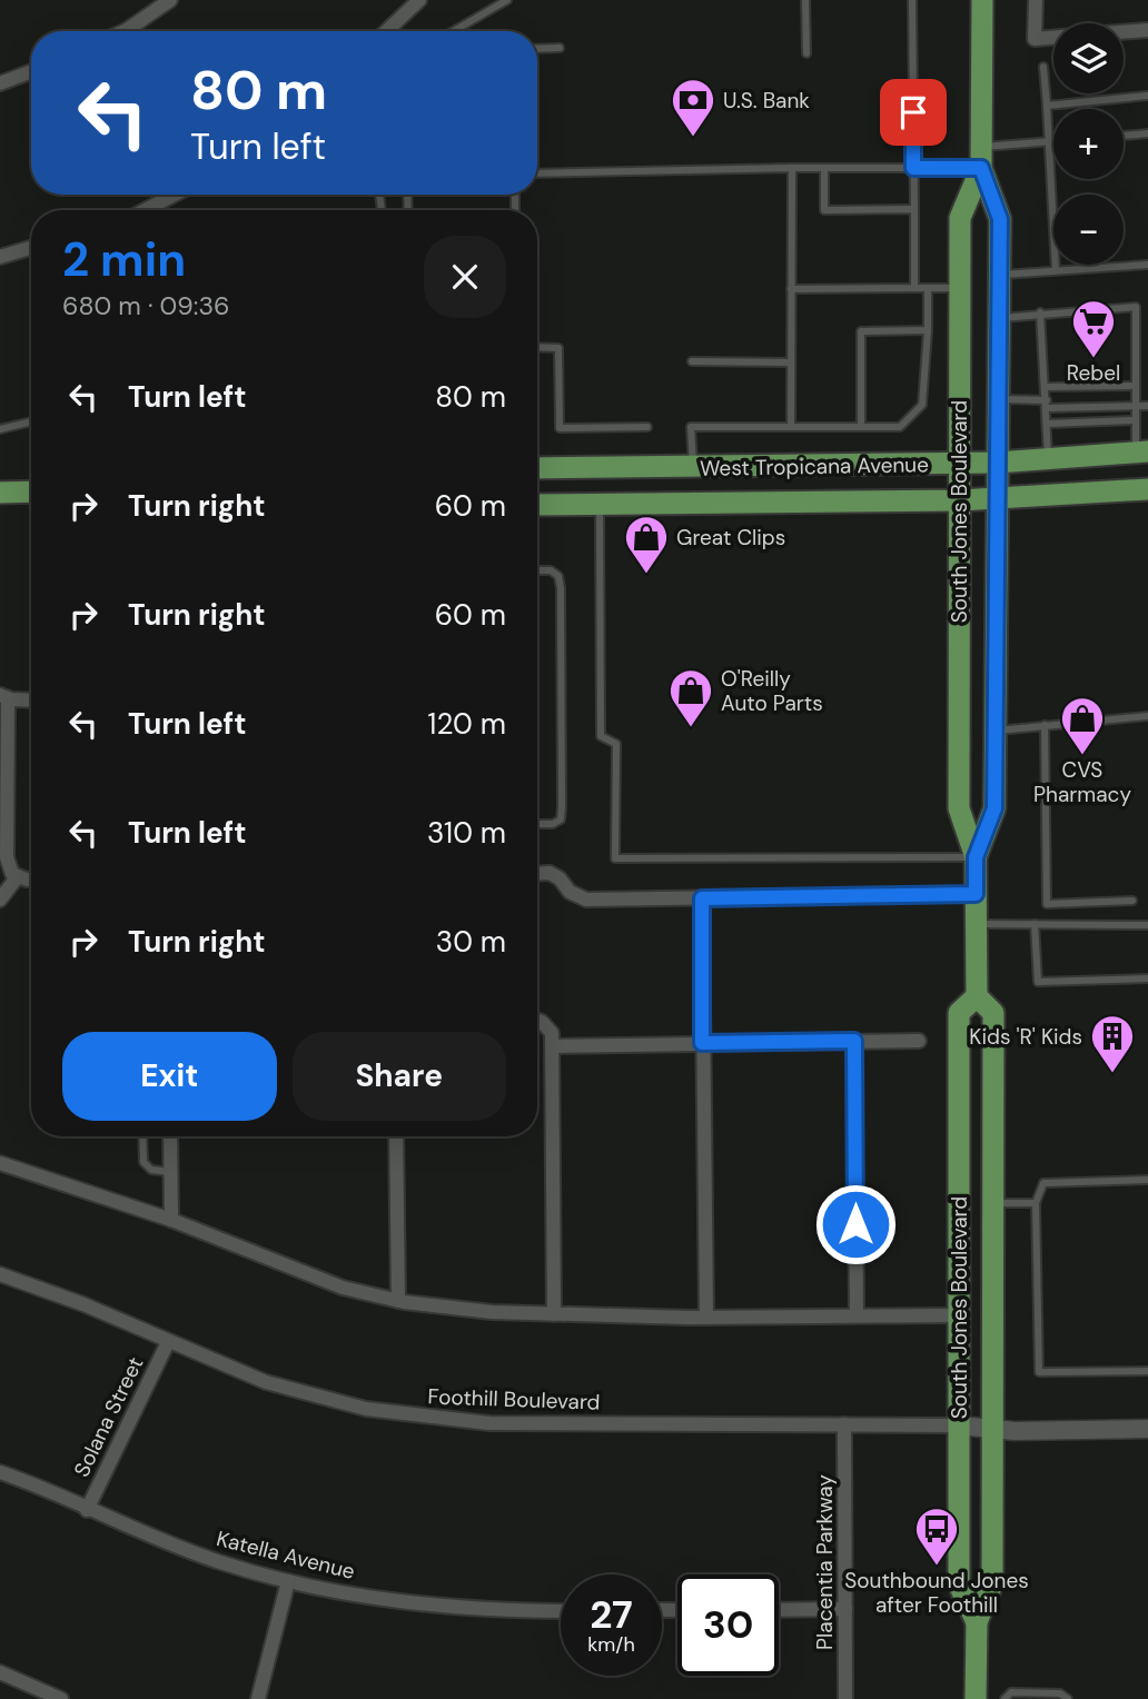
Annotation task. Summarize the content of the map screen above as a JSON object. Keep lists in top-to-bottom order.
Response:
{
  "streets": {
    "main road": ["West Tropicana Avenue", "South Jones Boulevard"],
    "street": [
      "Foothill Boulevard",
      "Solana Street",
      "Katella Avenue",
      "Placentia Parkway"
    ]
  },
  "crossings": [
    ["West Tropicana Avenue", "South Jones Boulevard"],
    ["South Jones Boulevard", "Foothill Boulevard"],
    ["Foothill Boulevard", "Solana Street"],
    ["Foothill Boulevard", "Placentia Parkway"],
    ["Solana Street", "Katella Avenue"]
  ],
  "places": {
    "bank": ["U.S. Bank"],
    "supermarket": ["Rebel"],
    "shop": ["Great Clips", "O'Reilly Auto Parts", "CVS Pharmacy"],
    "building": ["Kids 'R' Kids"],
    "bus stop": ["Southbound Jones after Foothill"]
  },
  "page": {
    "map_buttons": ["+", "−"],
    "turn": ["80 m", "Turn left"],
    "heading": ["2 min", "680 m · 09:36"],
    "list": [
      {
        "name": "Turn left",
        "value": "80 m"
      },
      {
        "name": "Turn right",
        "value": "60 m"
      },
      {
        "name": "Turn right",
        "value": "60 m"
      },
      {
        "name": "Turn left",
        "value": "120 m"
      },
      {
        "name": "Turn left",
        "value": "310 m"
      },
      {
        "name": "Turn right",
        "value": "30 m"
      }
    ],
    "buttons": ["Exit", "Share"],
    "speed": "27 km/h",
    "limit": "30"
  }
}
